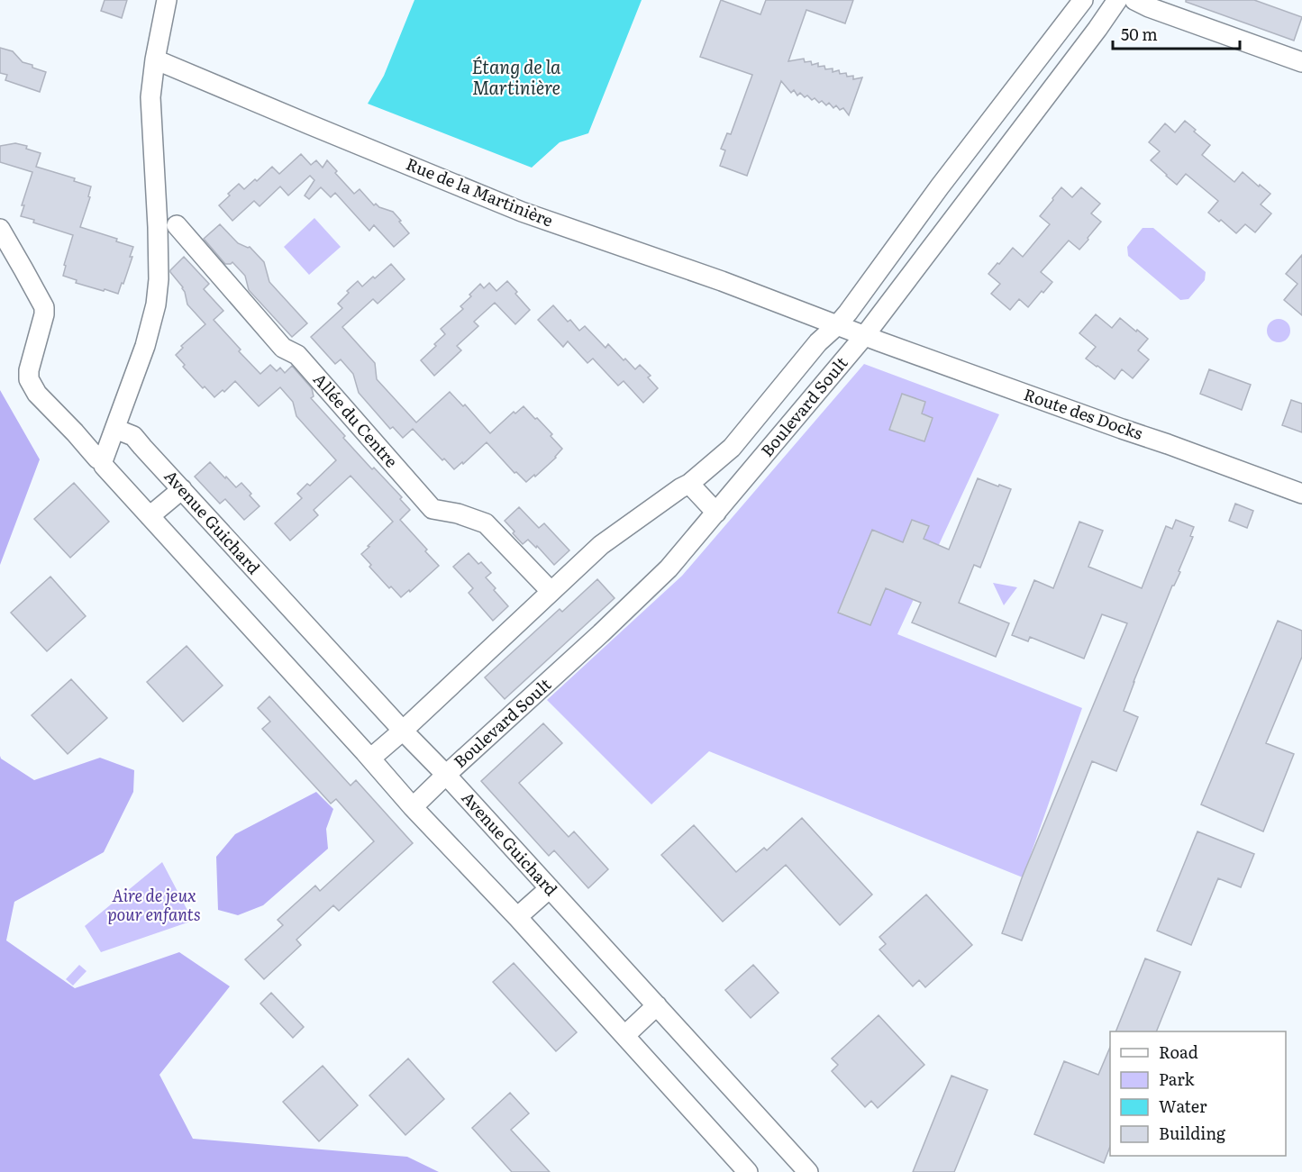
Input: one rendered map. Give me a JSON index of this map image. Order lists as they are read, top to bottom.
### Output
{
  "streets": {
    "street": [
      "Rue de la Martinière",
      "Boulevard Soult",
      "Route des Docks",
      "Allée du Centre",
      "Avenue Guichard"
    ]
  },
  "crossings": [
    ["Rue de la Martinière", "Boulevard Soult"],
    ["Rue de la Martinière", "Route des Docks"],
    ["Boulevard Soult", "Route des Docks"],
    ["Boulevard Soult", "Allée du Centre"],
    ["Boulevard Soult", "Avenue Guichard"]
  ],
  "water": ["Étang de la Martinière"],
  "parks": ["Aire de jeux pour enfants"],
  "legend": [
    "Road",
    "Park",
    "Water",
    "Building"
  ],
  "scale_bar": "50 m"
}
